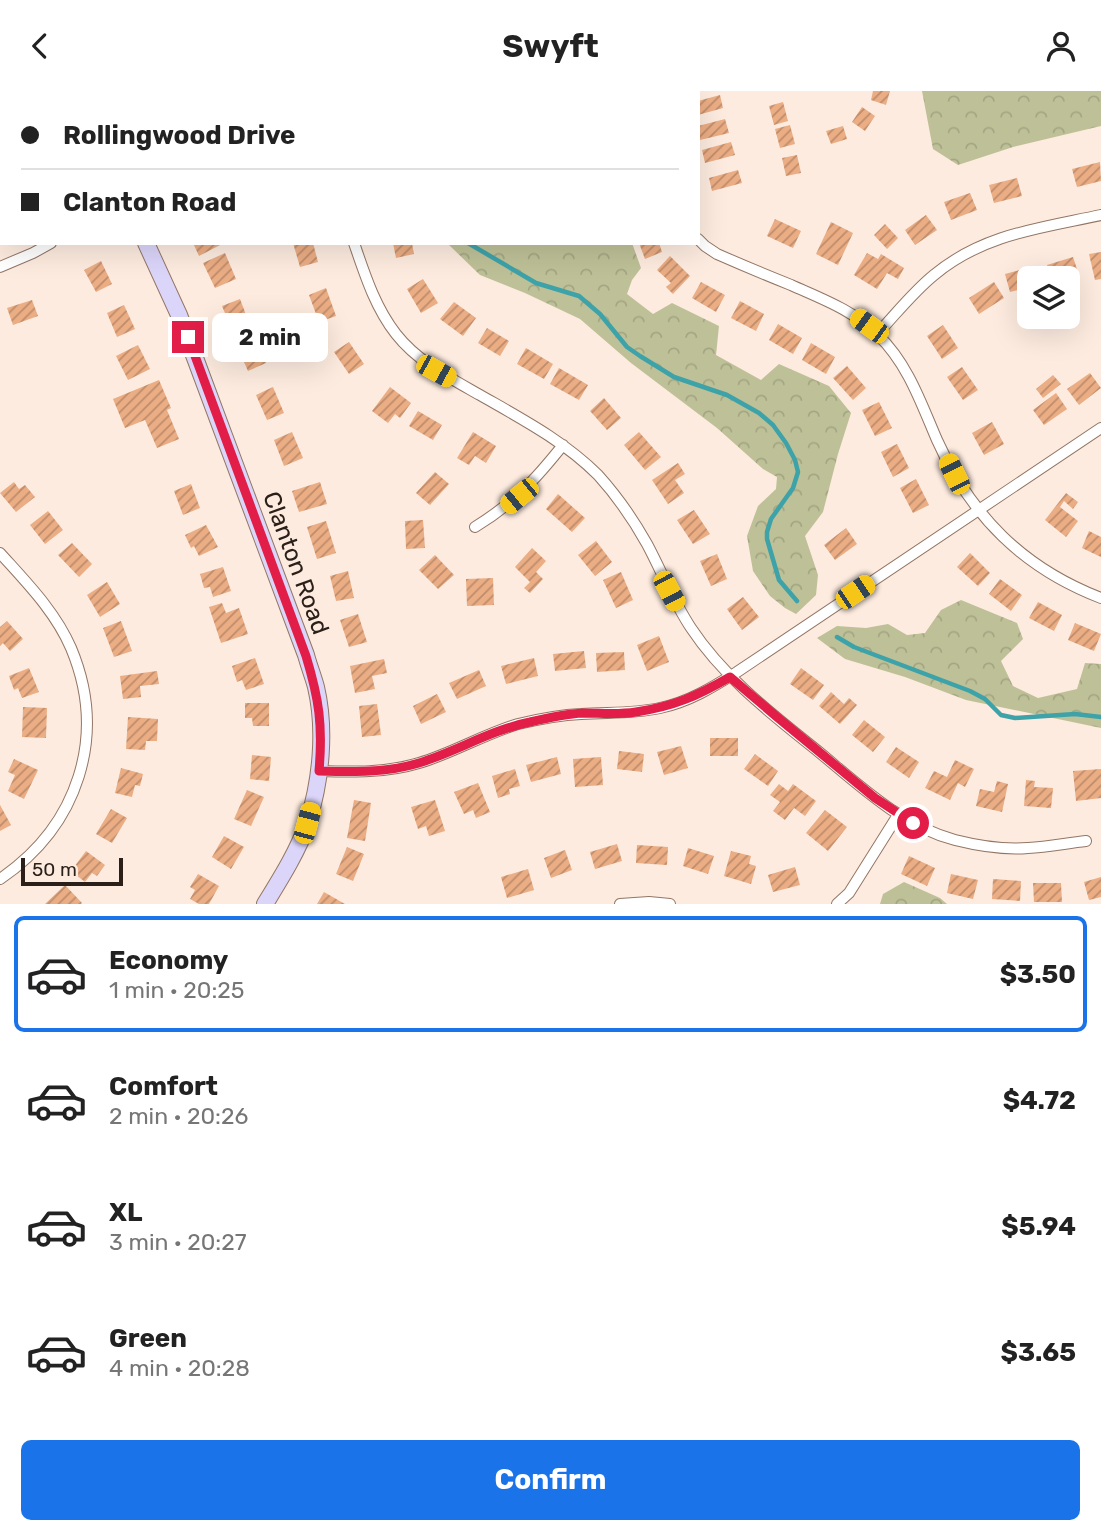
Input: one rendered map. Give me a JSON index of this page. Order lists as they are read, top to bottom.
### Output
{
  "streets": {
    "main road": ["Clanton Road"]
  },
  "scale_bar": "50 m",
  "page": {
    "header": "Swyft",
    "banner": ["Rollingwood Drive", "Clanton Road"],
    "bubble": "2 min",
    "scale": "50 m",
    "list": [
      {
        "name": "Economy",
        "note": "1 min · 20:25",
        "value": "$3.50"
      },
      {
        "name": "Comfort",
        "note": "2 min · 20:26",
        "value": "$4.72"
      },
      {
        "name": "XL",
        "note": "3 min · 20:27",
        "value": "$5.94"
      },
      {
        "name": "Green",
        "note": "4 min · 20:28",
        "value": "$3.65"
      }
    ],
    "buttons": "Confirm"
  }
}
